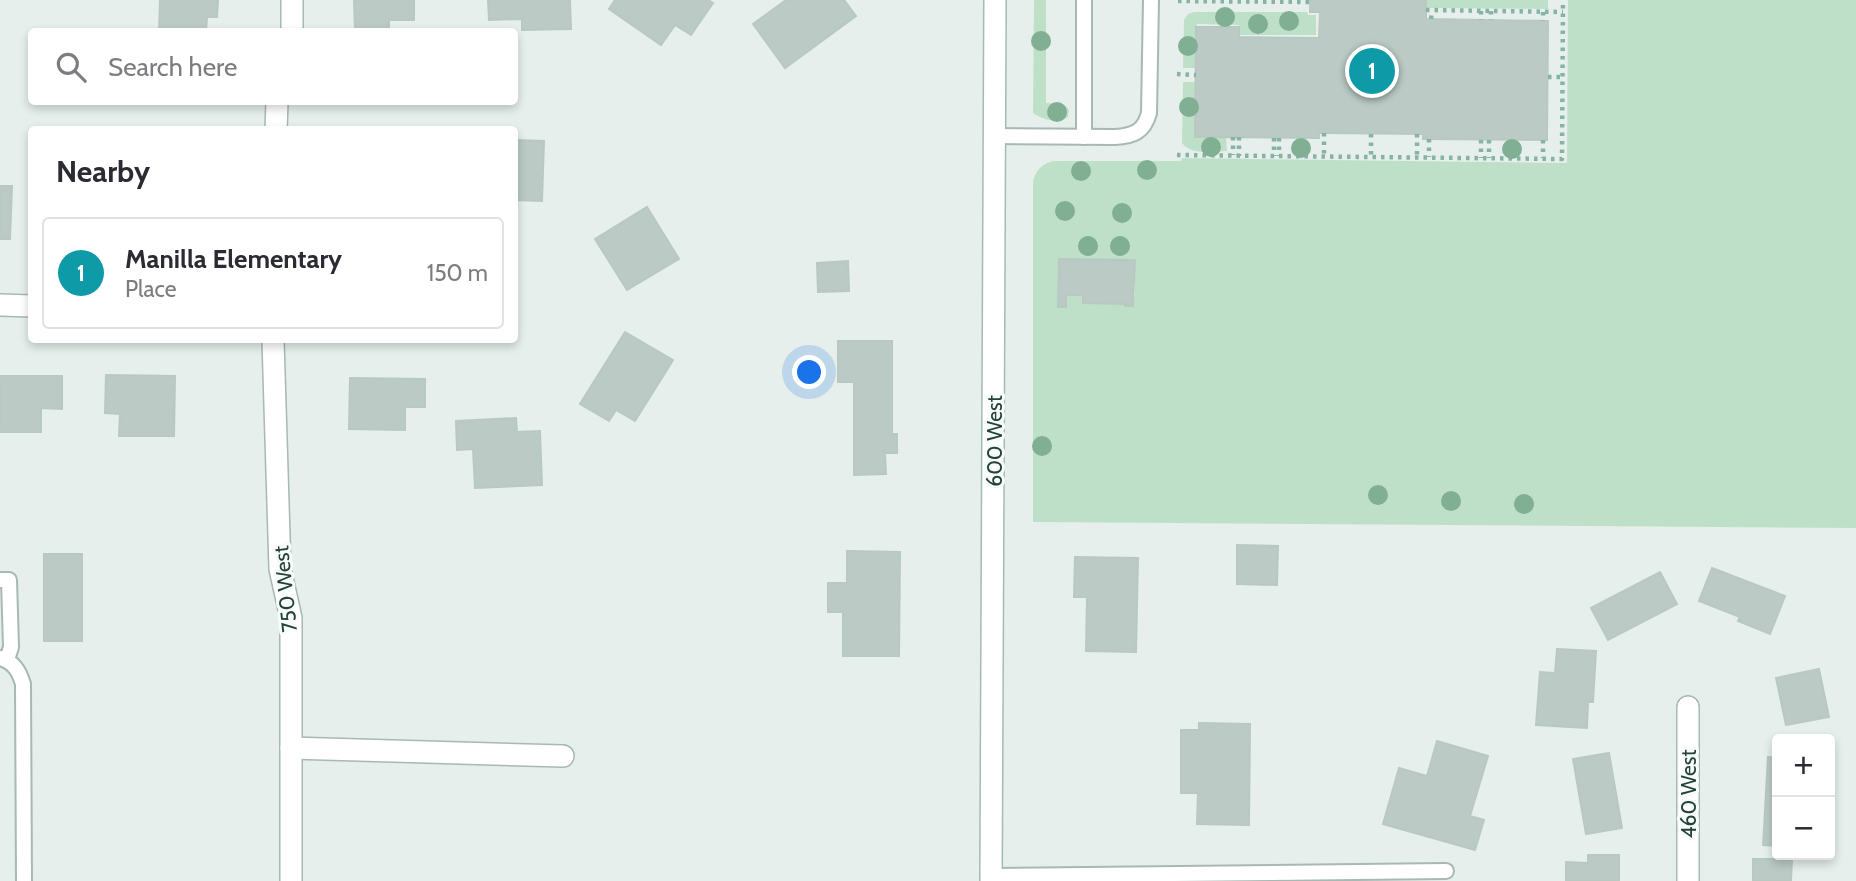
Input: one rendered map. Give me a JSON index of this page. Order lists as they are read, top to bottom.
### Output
{
  "streets": {
    "street": ["600 West", "750 West", "460 West"]
  },
  "page": {
    "search": "Search here",
    "pins": "1",
    "heading": "Nearby",
    "list": [
      {
        "mark": "1",
        "name": "Manilla Elementary",
        "note": "Place",
        "value": "150 m"
      }
    ],
    "map_buttons": ["+", "−"]
  }
}
